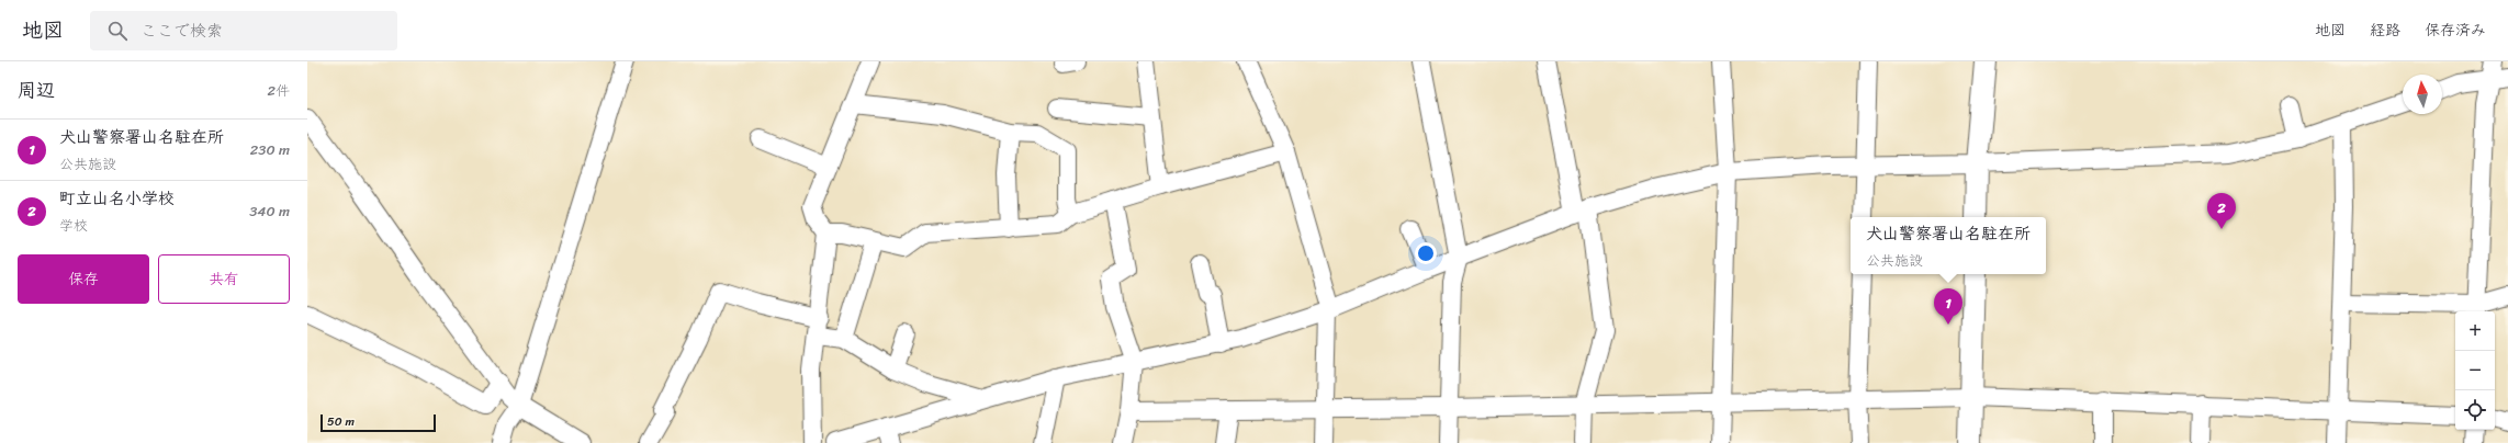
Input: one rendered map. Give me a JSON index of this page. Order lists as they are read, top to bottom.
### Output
{
  "scale_bar": "50 m",
  "north": "top",
  "page": {
    "header": "地図",
    "search": "ここで検索",
    "nav": ["地図", "経路", "保存済み"],
    "heading": ["周辺", "2件"],
    "list": [
      {
        "mark": "1",
        "name": "犬山警察署山名駐在所",
        "note": "公共施設",
        "value": "230 m"
      },
      {
        "mark": "2",
        "name": "町立山名小学校",
        "note": "学校",
        "value": "340 m"
      }
    ],
    "pins": ["2", "1"],
    "popup": ["犬山警察署山名駐在所", "公共施設"],
    "buttons": ["保存", "共有"],
    "map_buttons": ["+", "−"],
    "scale": "50 m"
  }
}
